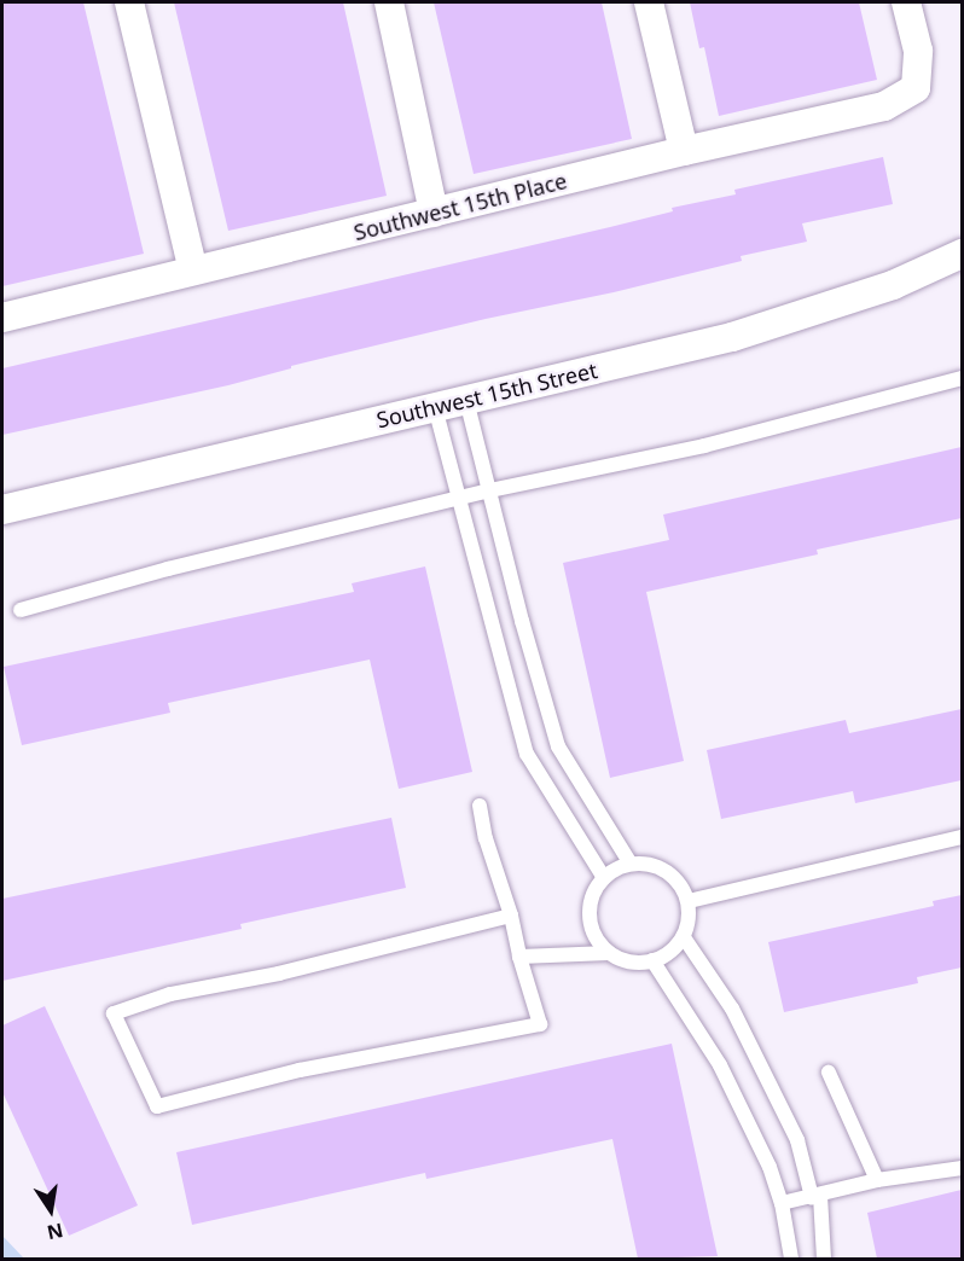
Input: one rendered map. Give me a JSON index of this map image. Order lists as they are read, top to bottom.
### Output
{
  "streets": {
    "street": ["Southwest 15th Place", "Southwest 15th Street"]
  },
  "north": "bottom"
}
